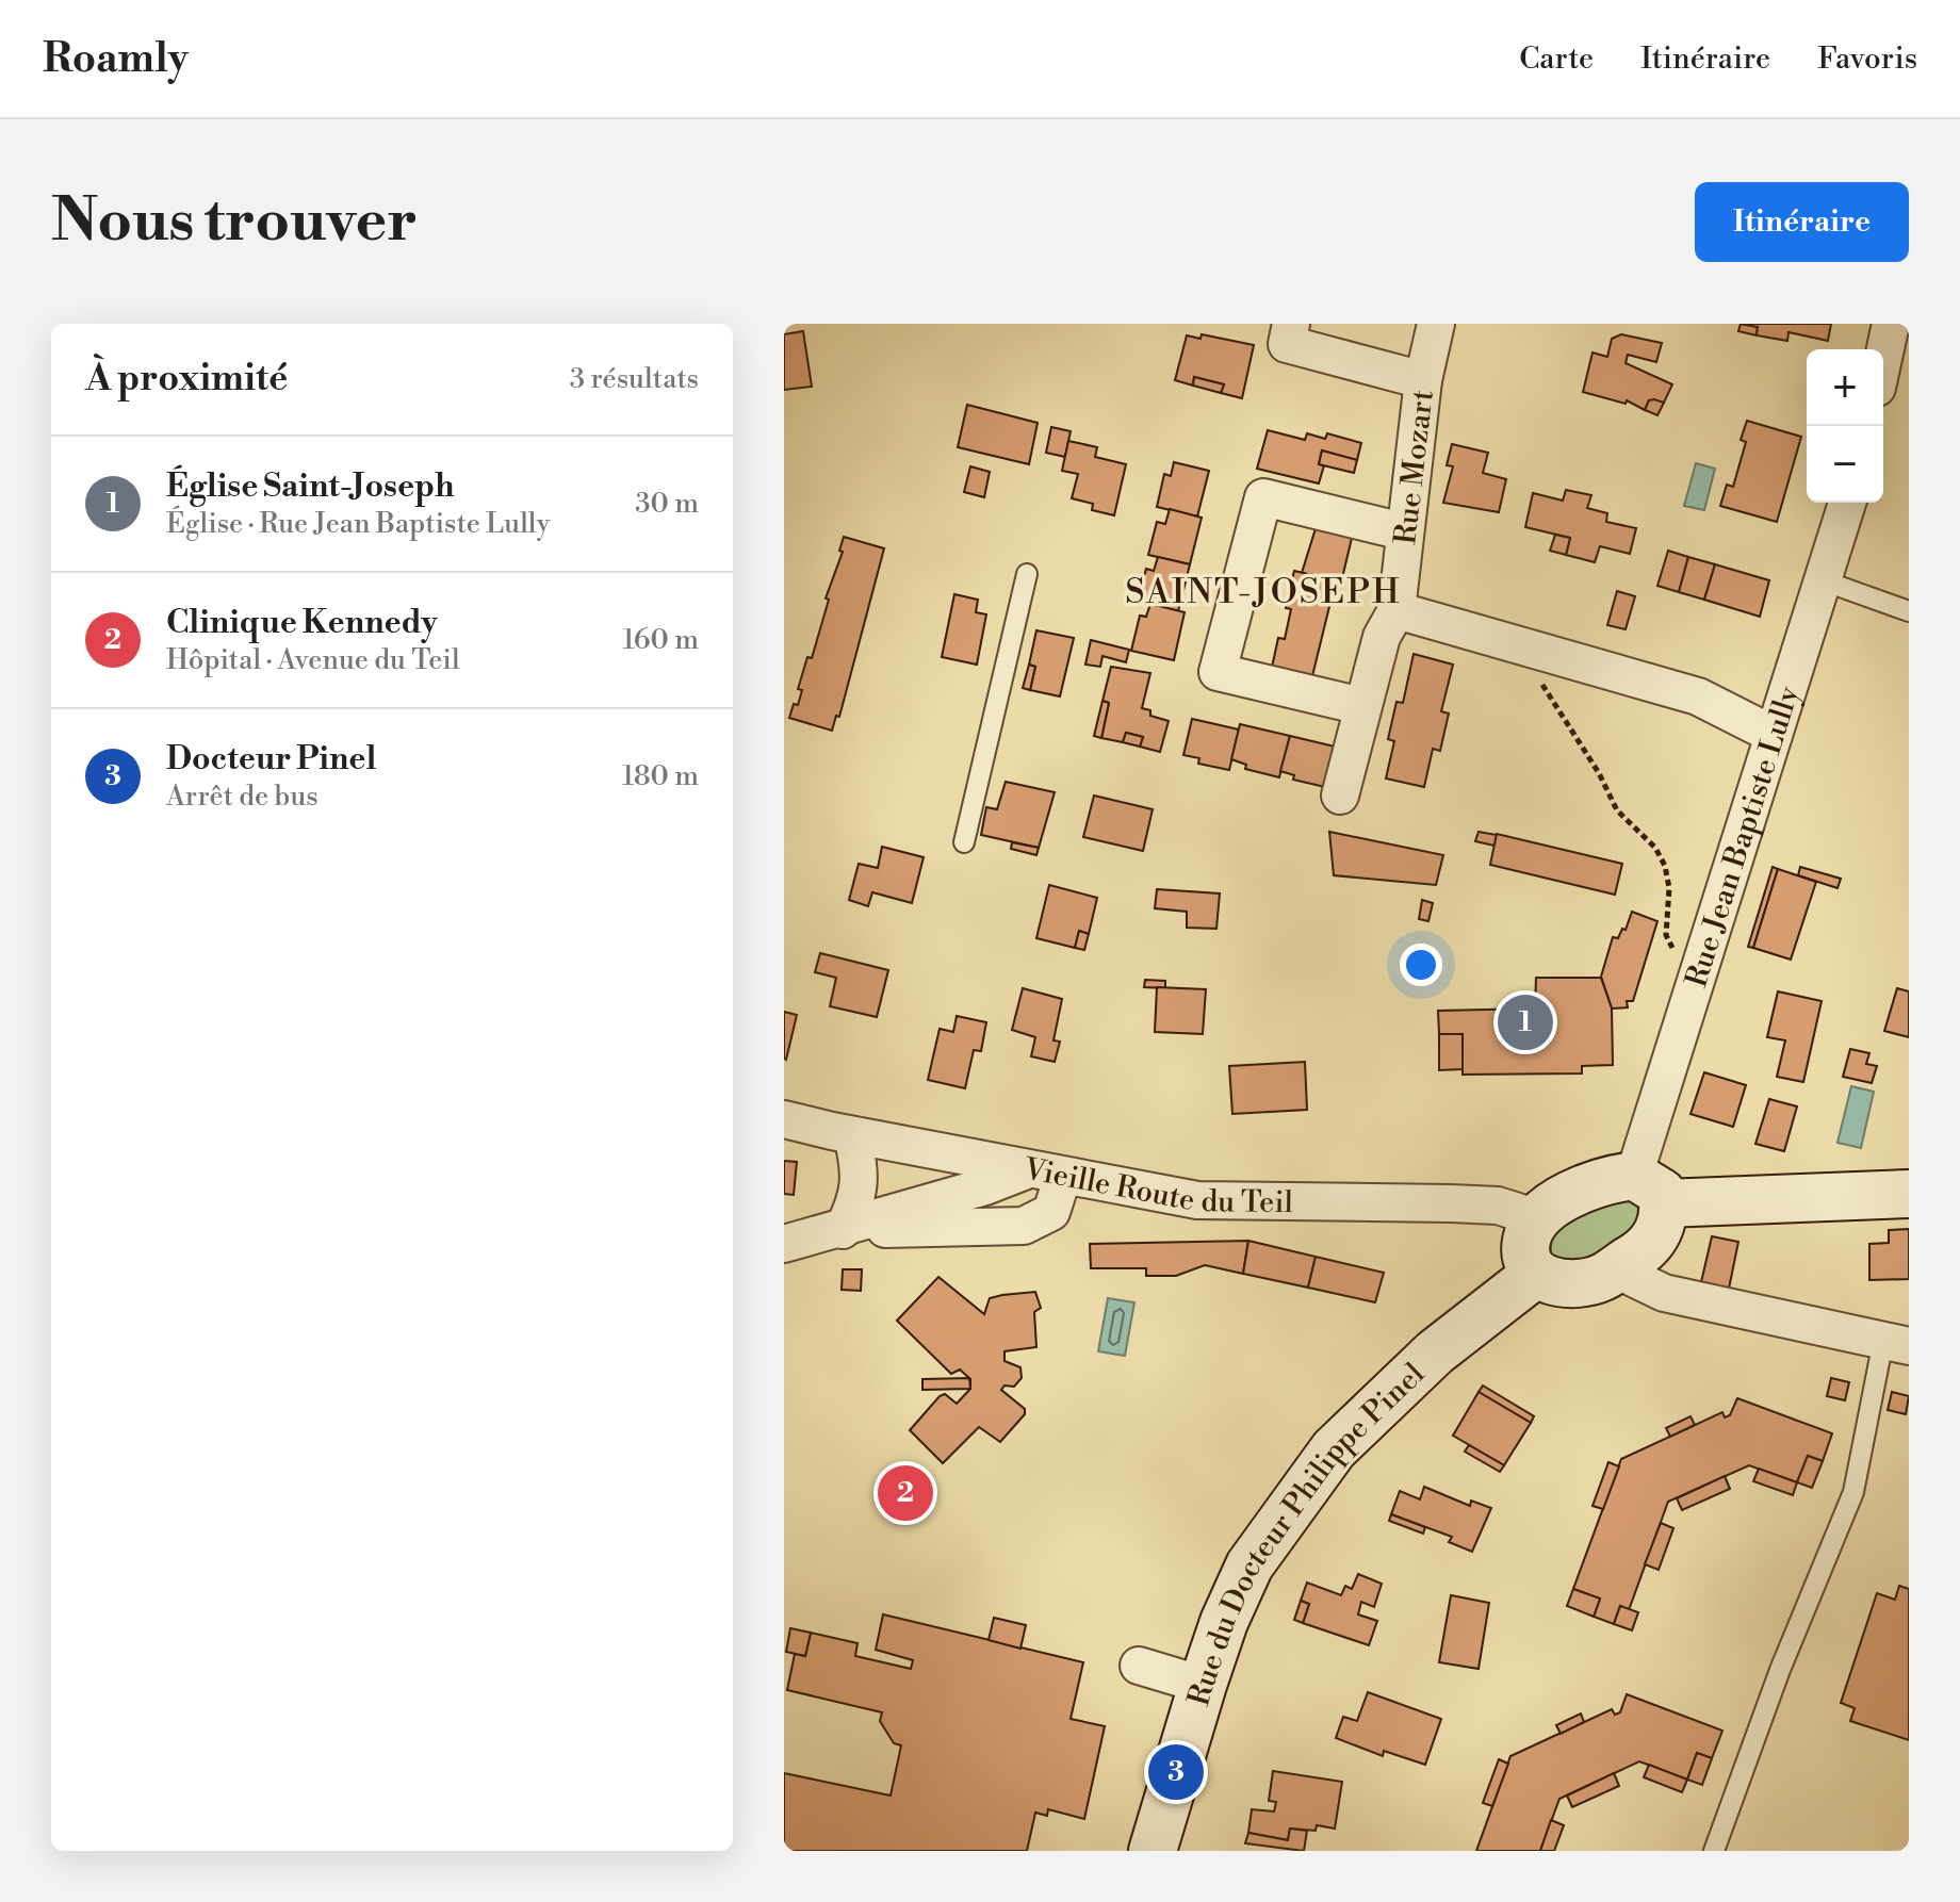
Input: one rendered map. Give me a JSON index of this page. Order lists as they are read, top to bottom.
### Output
{
  "streets": {
    "main road": ["Rue du Docteur Philippe Pinel"],
    "street": ["Rue Mozart", "Rue Jean Baptiste Lully", "Vieille Route du Teil"]
  },
  "crossings": [
    ["Rue Jean Baptiste Lully", "Vieille Route du Teil"],
    ["Rue Jean Baptiste Lully", "Rue du Docteur Philippe Pinel"],
    ["Vieille Route du Teil", "Rue du Docteur Philippe Pinel"]
  ],
  "districts": ["SAINT-JOSEPH"],
  "page": {
    "header": "Roamly",
    "nav": ["Carte", "Itinéraire", "Favoris"],
    "buttons": "Itinéraire",
    "title": "Nous trouver",
    "heading": ["À proximité", "3 résultats"],
    "map_buttons": ["+", "−"],
    "list": [
      {
        "mark": "1",
        "name": "Église Saint-Joseph",
        "note": "Église · Rue Jean Baptiste Lully",
        "value": "30 m"
      },
      {
        "mark": "2",
        "name": "Clinique Kennedy",
        "note": "Hôpital · Avenue du Teil",
        "value": "160 m"
      },
      {
        "mark": "3",
        "name": "Docteur Pinel",
        "note": "Arrêt de bus",
        "value": "180 m"
      }
    ],
    "pins": ["1", "2", "3"]
  }
}
